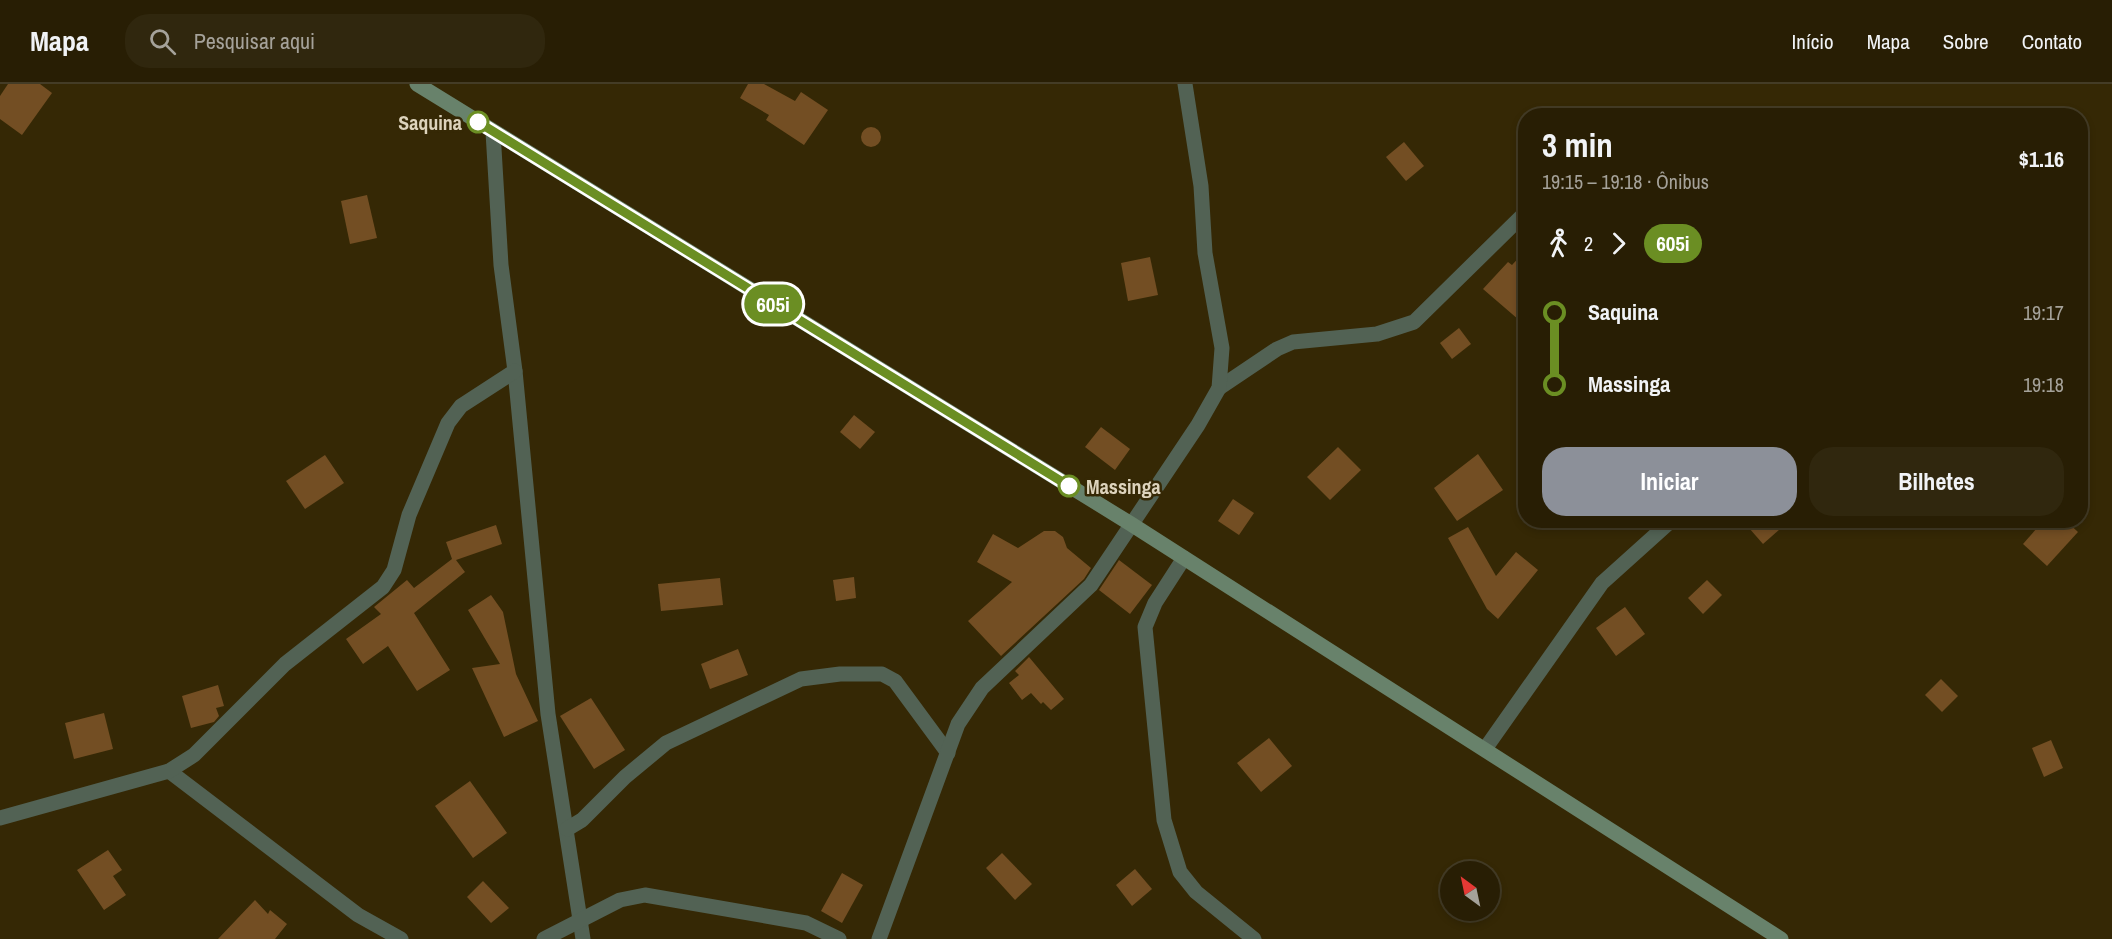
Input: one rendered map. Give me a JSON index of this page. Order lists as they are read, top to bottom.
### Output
{
  "places": ["Saquina", "Massinga"],
  "lines": ["bus line 605i"],
  "north": "top left",
  "page": {
    "header": "Mapa",
    "search": "Pesquisar aqui",
    "nav": [
      "Início",
      "Mapa",
      "Sobre",
      "Contato"
    ],
    "on_map": "605i",
    "heading": ["3 min", "19:15 – 19:18 · Ônibus", "$1.16"],
    "legs": ["2", "605i"],
    "list": [
      {
        "name": "Saquina",
        "value": "19:17"
      },
      {
        "name": "Massinga",
        "value": "19:18"
      }
    ],
    "buttons": ["Iniciar", "Bilhetes"]
  }
}
